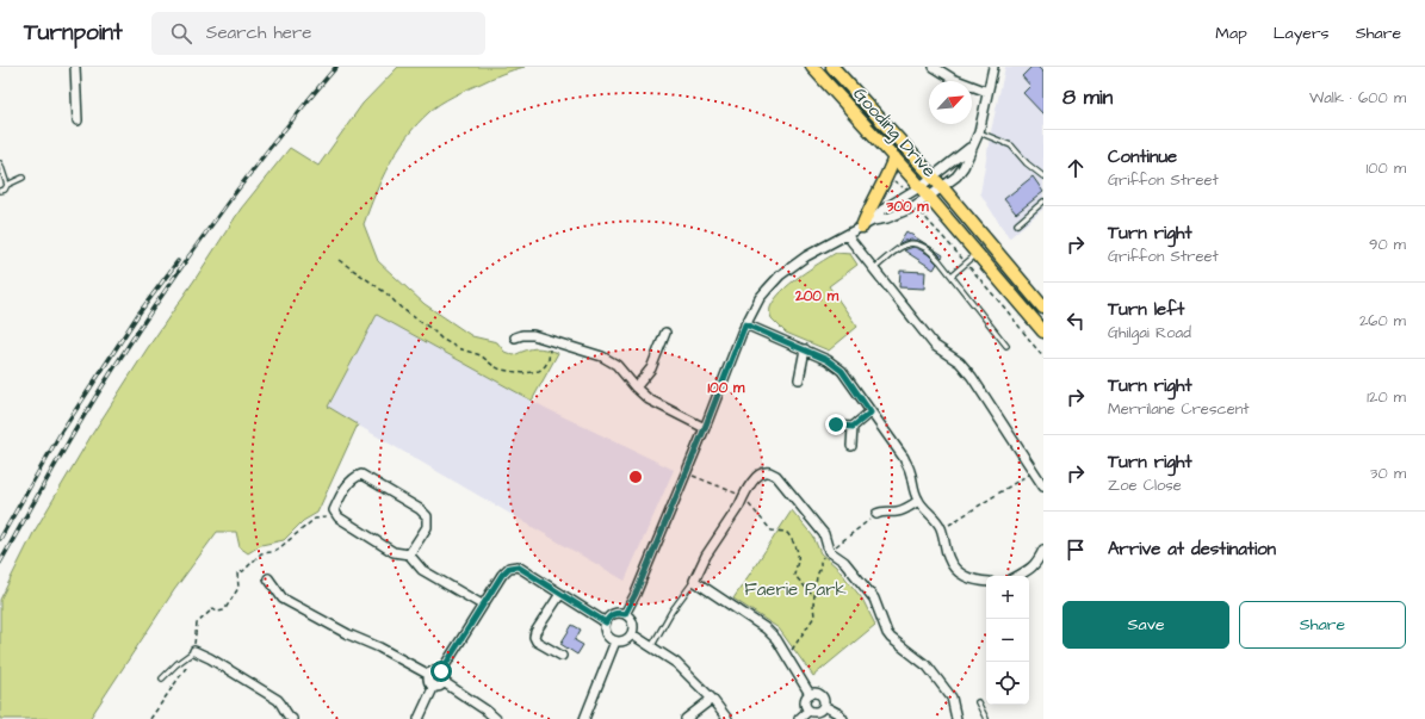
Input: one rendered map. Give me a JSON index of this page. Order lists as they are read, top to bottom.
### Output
{
  "streets": {
    "main road": ["Gooding Drive"]
  },
  "parks": ["Faerie Park"],
  "north": "top right",
  "page": {
    "header": "Turnpoint",
    "search": "Search here",
    "nav": ["Map", "Layers", "Share"],
    "heading": ["8 min", "Walk · 600 m"],
    "list": [
      ["Continue", "Griffon Street", "100 m"],
      ["Turn right", "Griffon Street", "90 m"],
      ["Turn left", "Ghilgai Road", "260 m"],
      ["Turn right", "Merrilane Crescent", "120 m"],
      ["Turn right", "Zoe Close", "30 m"],
      "Arrive at destination"
    ],
    "map_buttons": ["+", "−"],
    "buttons": ["Save", "Share"]
  },
  "rings": ["300 m", "200 m", "100 m"]
}
